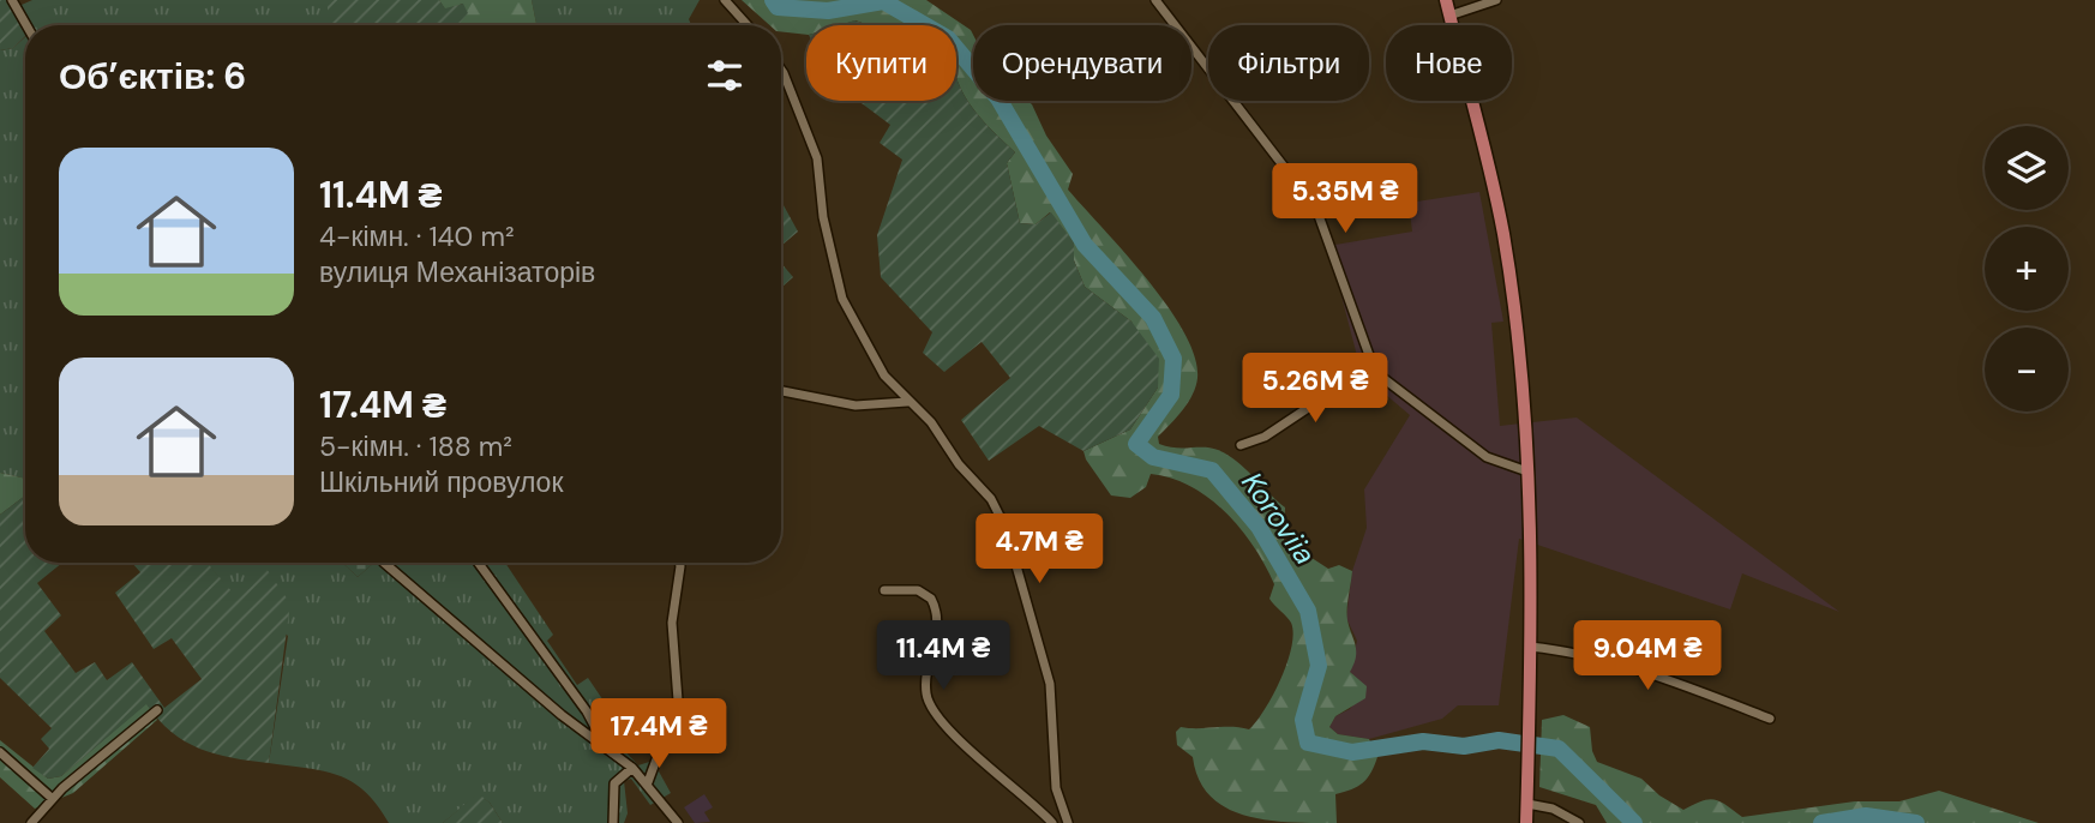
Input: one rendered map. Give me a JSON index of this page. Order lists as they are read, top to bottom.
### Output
{
  "water": ["Koroviia"],
  "page": {
    "chip": [
      "Купити",
      "Орендувати",
      "Фільтри",
      "Нове"
    ],
    "heading": "Об’єктів: 6",
    "map_buttons": ["+", "−"],
    "list": [
      {
        "name": "11.4M ₴",
        "note": "4-кімн. · 140 m² · вулиця Механізаторів"
      },
      {
        "name": "17.4M ₴",
        "note": "5-кімн. · 188 m² · Шкільний провулок"
      }
    ],
    "price": [
      "5.35M ₴",
      "5.26M ₴",
      "4.7M ₴",
      "11.4M ₴",
      "9.04M ₴",
      "17.4M ₴"
    ]
  }
}
